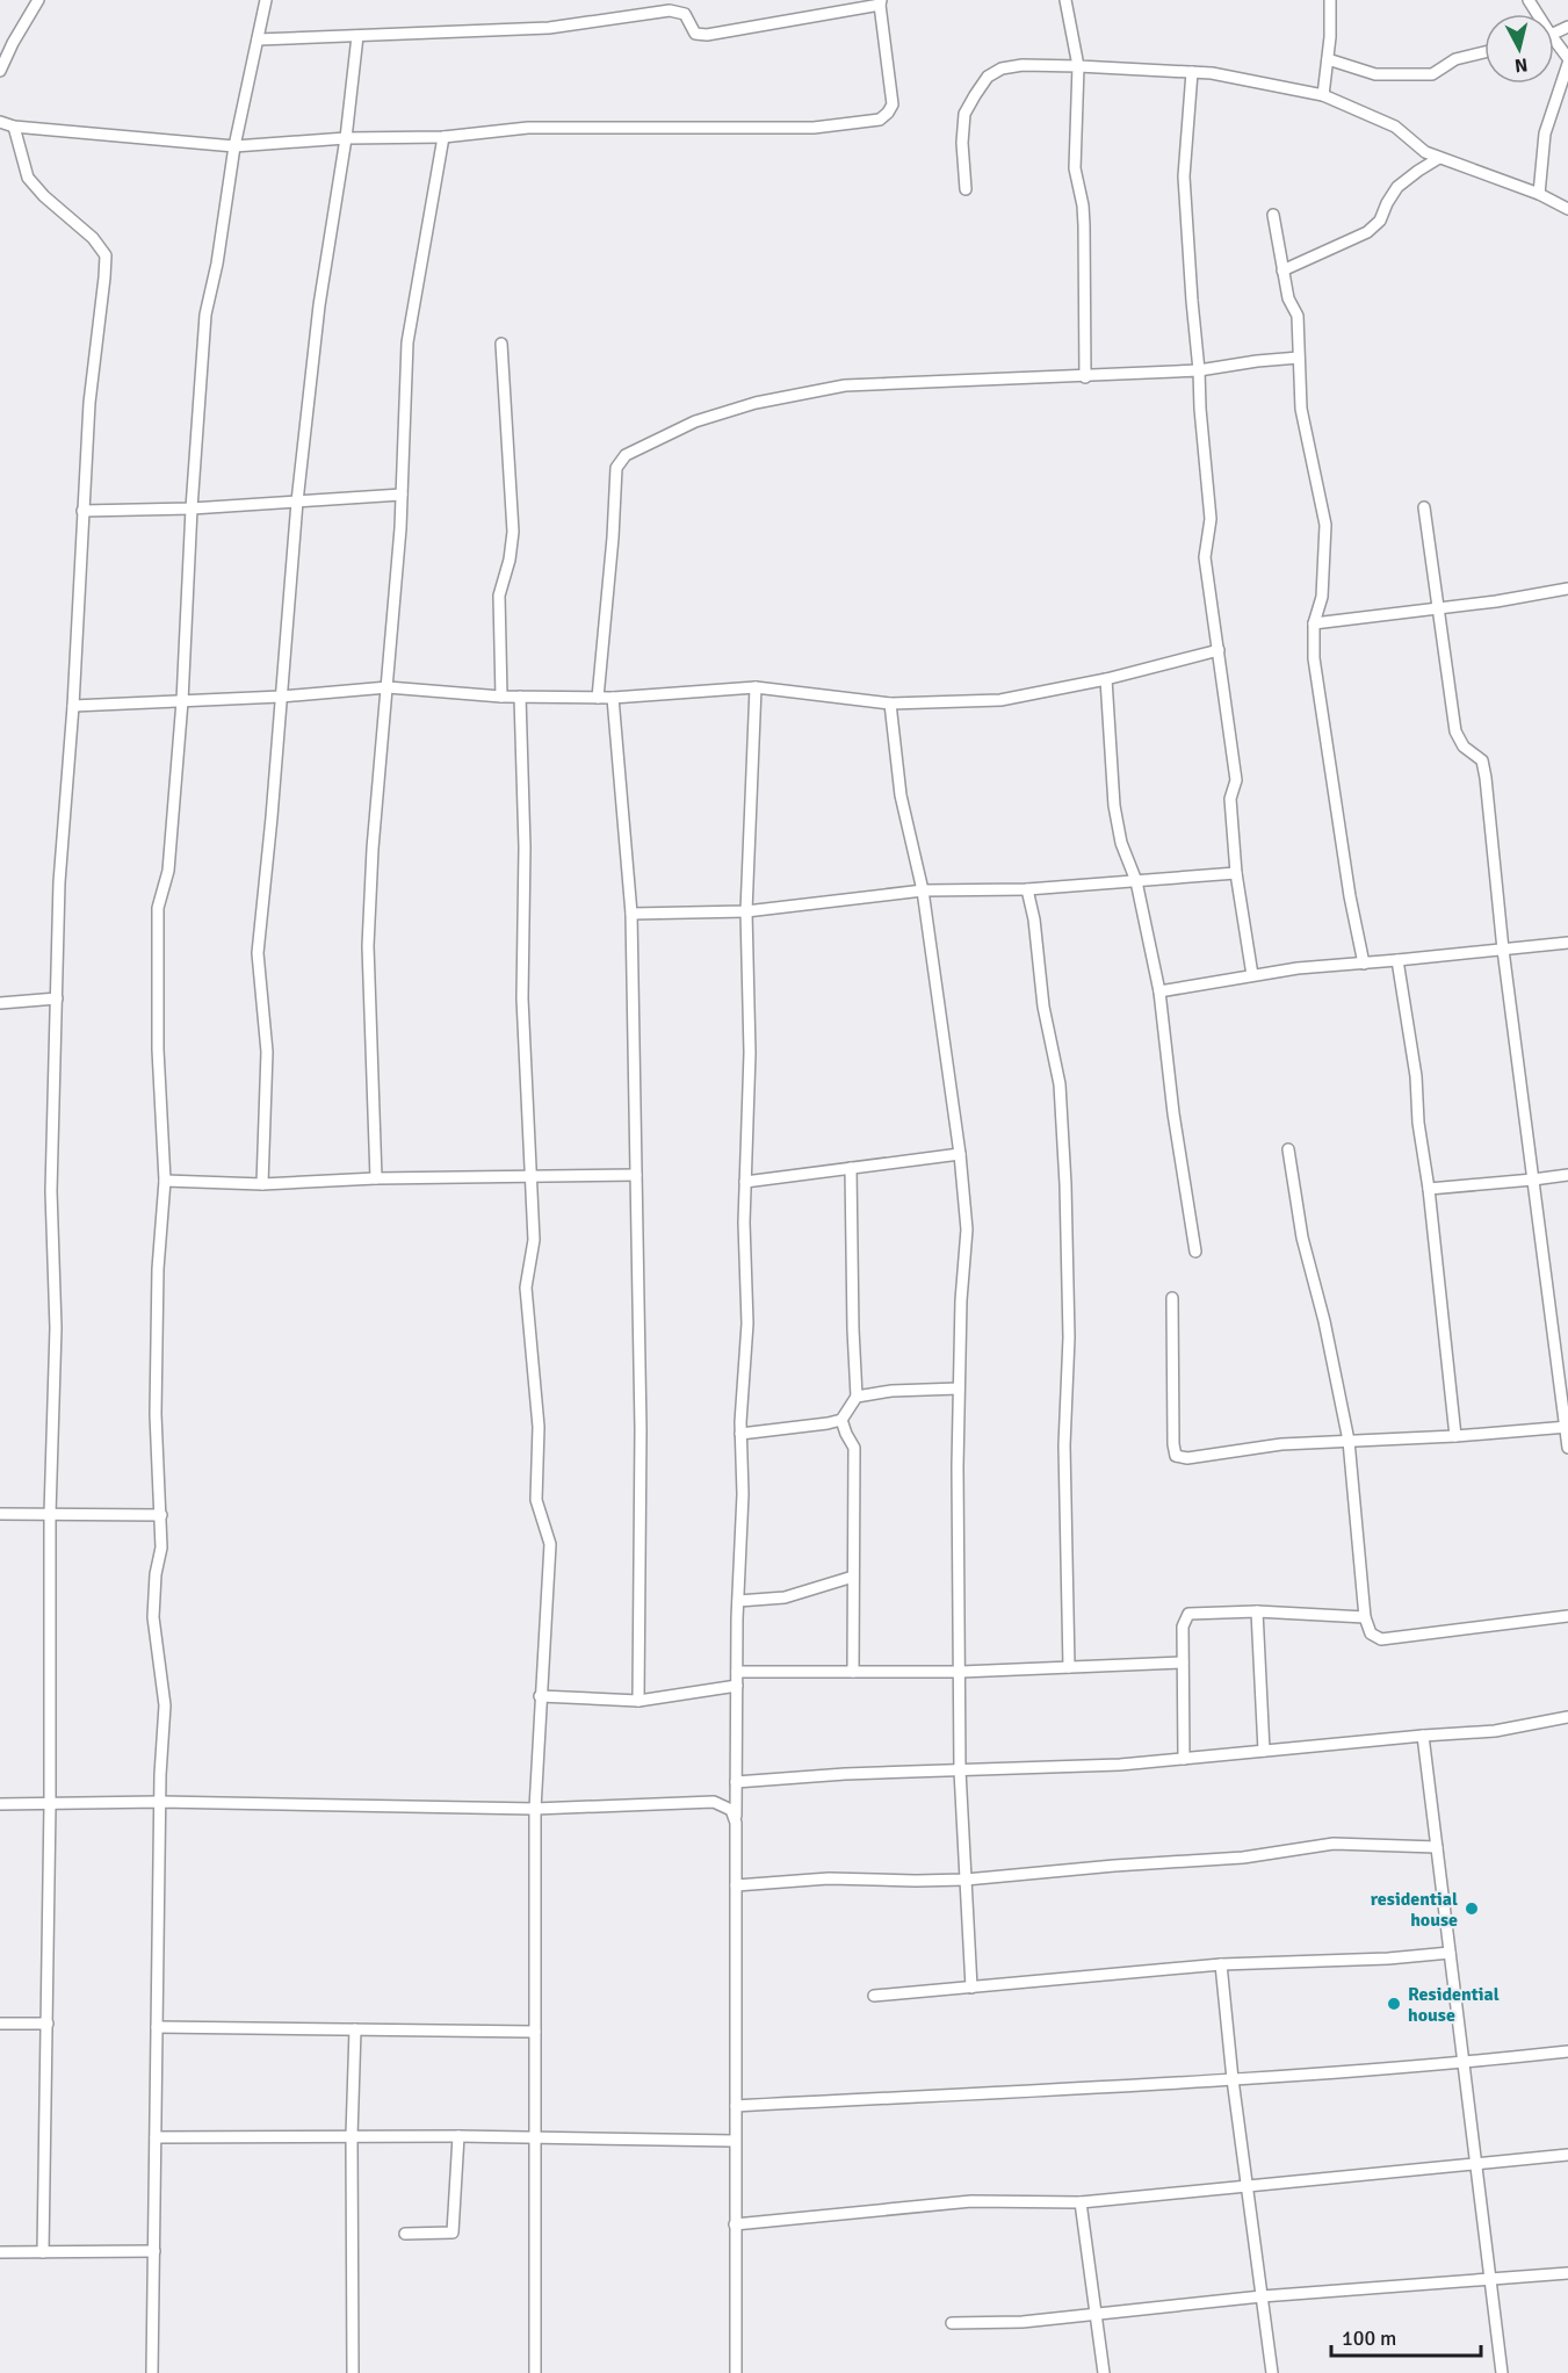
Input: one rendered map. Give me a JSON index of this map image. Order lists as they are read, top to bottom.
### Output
{
  "places": ["residential house", "Residential house"],
  "scale_bar": "100 m",
  "north": "bottom"
}
